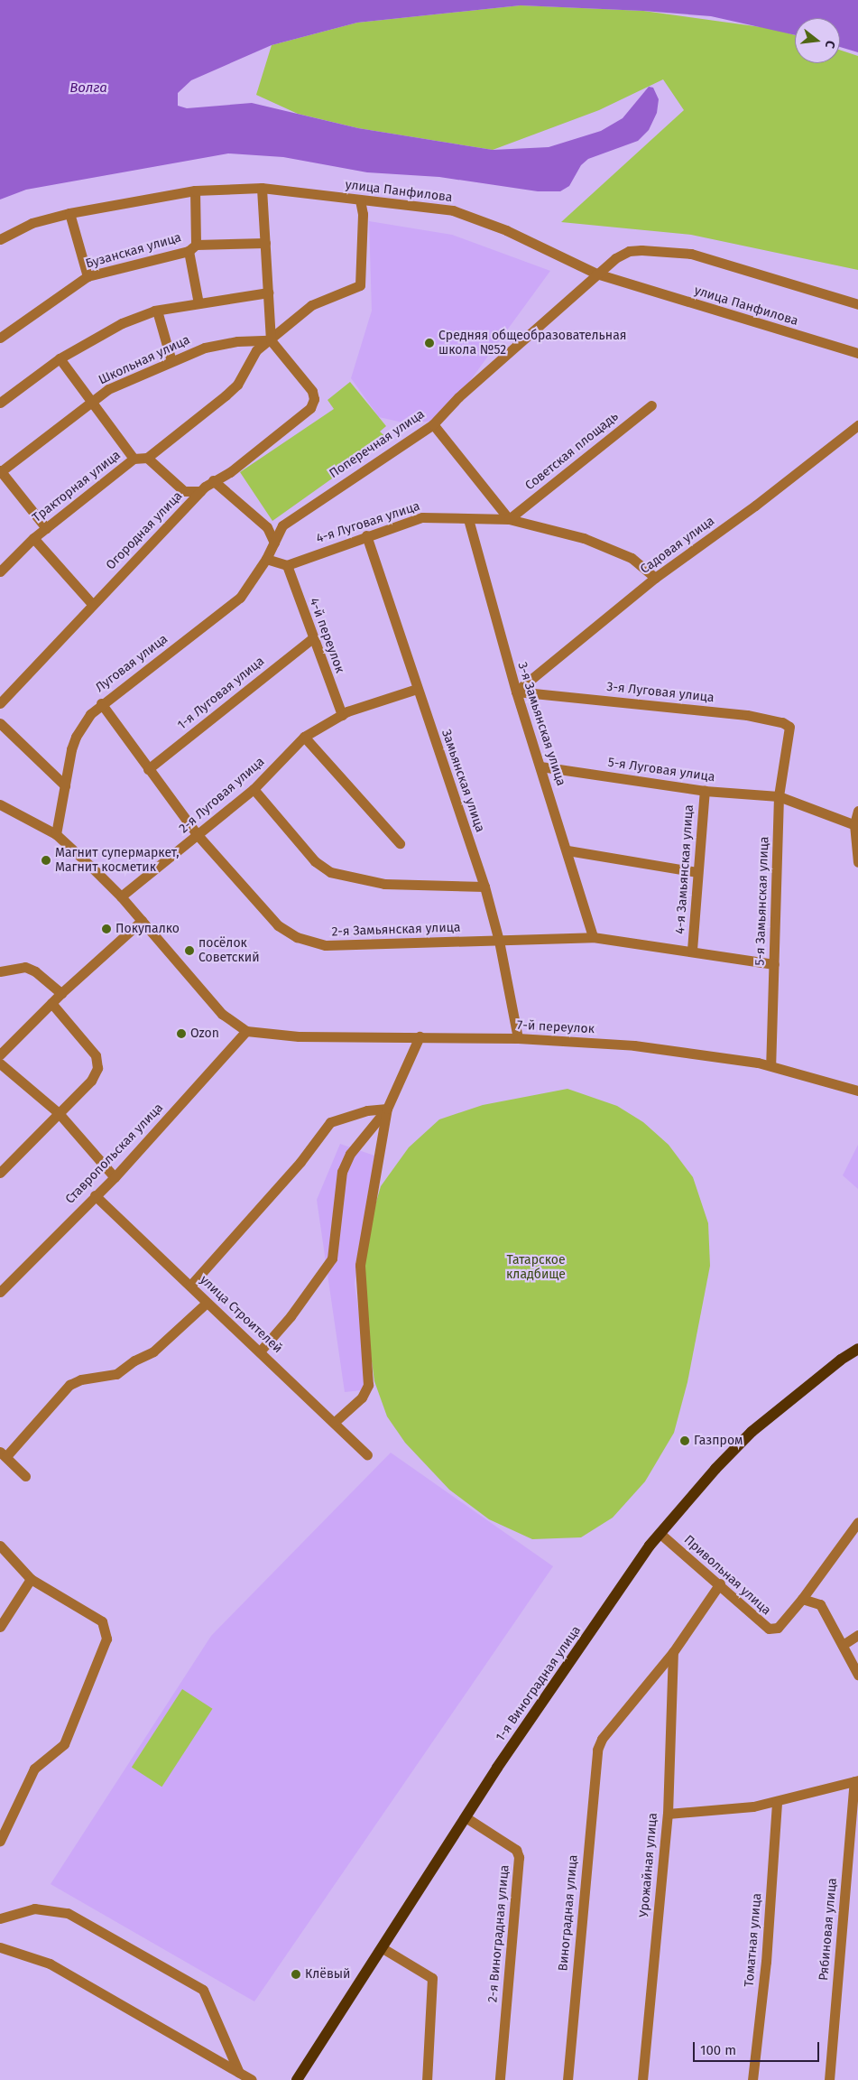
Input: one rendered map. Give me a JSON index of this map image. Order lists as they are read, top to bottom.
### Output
{
  "streets": {
    "main road": ["1-я Виноградная улица"],
    "street": [
      "улица Панфилова",
      "Бузанская улица",
      "Школьная улица",
      "Поперечная улица",
      "Советская площадь",
      "Тракторная улица",
      "4-я Луговая улица",
      "Огородная улица",
      "Садовая улица",
      "4-й переулок",
      "Луговая улица",
      "3-я Луговая улица",
      "1-я Луговая улица",
      "3-я Замьянская улица",
      "5-я Луговая улица",
      "Замьянская улица",
      "2-я Луговая улица",
      "4-я Замьянская улица",
      "5-я Замьянская улица",
      "2-я Замьянская улица",
      "7-й переулок",
      "Ставропольская улица",
      "улица Строителей",
      "Привольная улица",
      "Урожайная улица",
      "Виноградная улица",
      "Рябиновая улица",
      "2-я Виноградная улица",
      "Томатная улица"
    ]
  },
  "crossings": [
    ["улица Панфилова", "Поперечная улица"],
    ["Школьная улица", "Огородная улица"],
    ["Поперечная улица", "Луговая улица"],
    ["Советская площадь", "4-я Луговая улица"],
    ["4-я Луговая улица", "Садовая улица"],
    ["4-я Луговая улица", "4-й переулок"],
    ["4-я Луговая улица", "3-я Замьянская улица"],
    ["4-я Луговая улица", "Замьянская улица"],
    ["Садовая улица", "3-я Луговая улица"],
    ["Садовая улица", "3-я Замьянская улица"],
    ["4-й переулок", "1-я Луговая улица"],
    ["4-й переулок", "2-я Луговая улица"],
    ["Луговая улица", "2-я Замьянская улица"],
    ["3-я Луговая улица", "3-я Замьянская улица"],
    ["3-я Луговая улица", "5-я Замьянская улица"],
    ["1-я Луговая улица", "2-я Замьянская улица"],
    ["3-я Замьянская улица", "5-я Луговая улица"],
    ["3-я Замьянская улица", "2-я Замьянская улица"],
    ["5-я Луговая улица", "4-я Замьянская улица"],
    ["5-я Луговая улица", "5-я Замьянская улица"],
    ["Замьянская улица", "2-я Луговая улица"],
    ["Замьянская улица", "2-я Замьянская улица"],
    ["Замьянская улица", "7-й переулок"],
    ["2-я Луговая улица", "2-я Замьянская улица"],
    ["4-я Замьянская улица", "2-я Замьянская улица"],
    ["5-я Замьянская улица", "2-я Замьянская улица"],
    ["5-я Замьянская улица", "7-й переулок"],
    ["7-й переулок", "Ставропольская улица"],
    ["Ставропольская улица", "улица Строителей"],
    ["Привольная улица", "1-я Виноградная улица"],
    ["1-я Виноградная улица", "2-я Виноградная улица"],
    ["Урожайная улица", "Виноградная улица"]
  ],
  "water": ["Волга"],
  "parks": ["Татарское кладбище"],
  "places": [
    "Средняя общеобразовательная школа №52",
    "Магнит супермаркет, Магнит косметик",
    "Покупалко",
    "посёлок Советский",
    "Ozon",
    "Газпром",
    "Клёвый"
  ],
  "scale_bar": "100 m",
  "north": "right"
}
